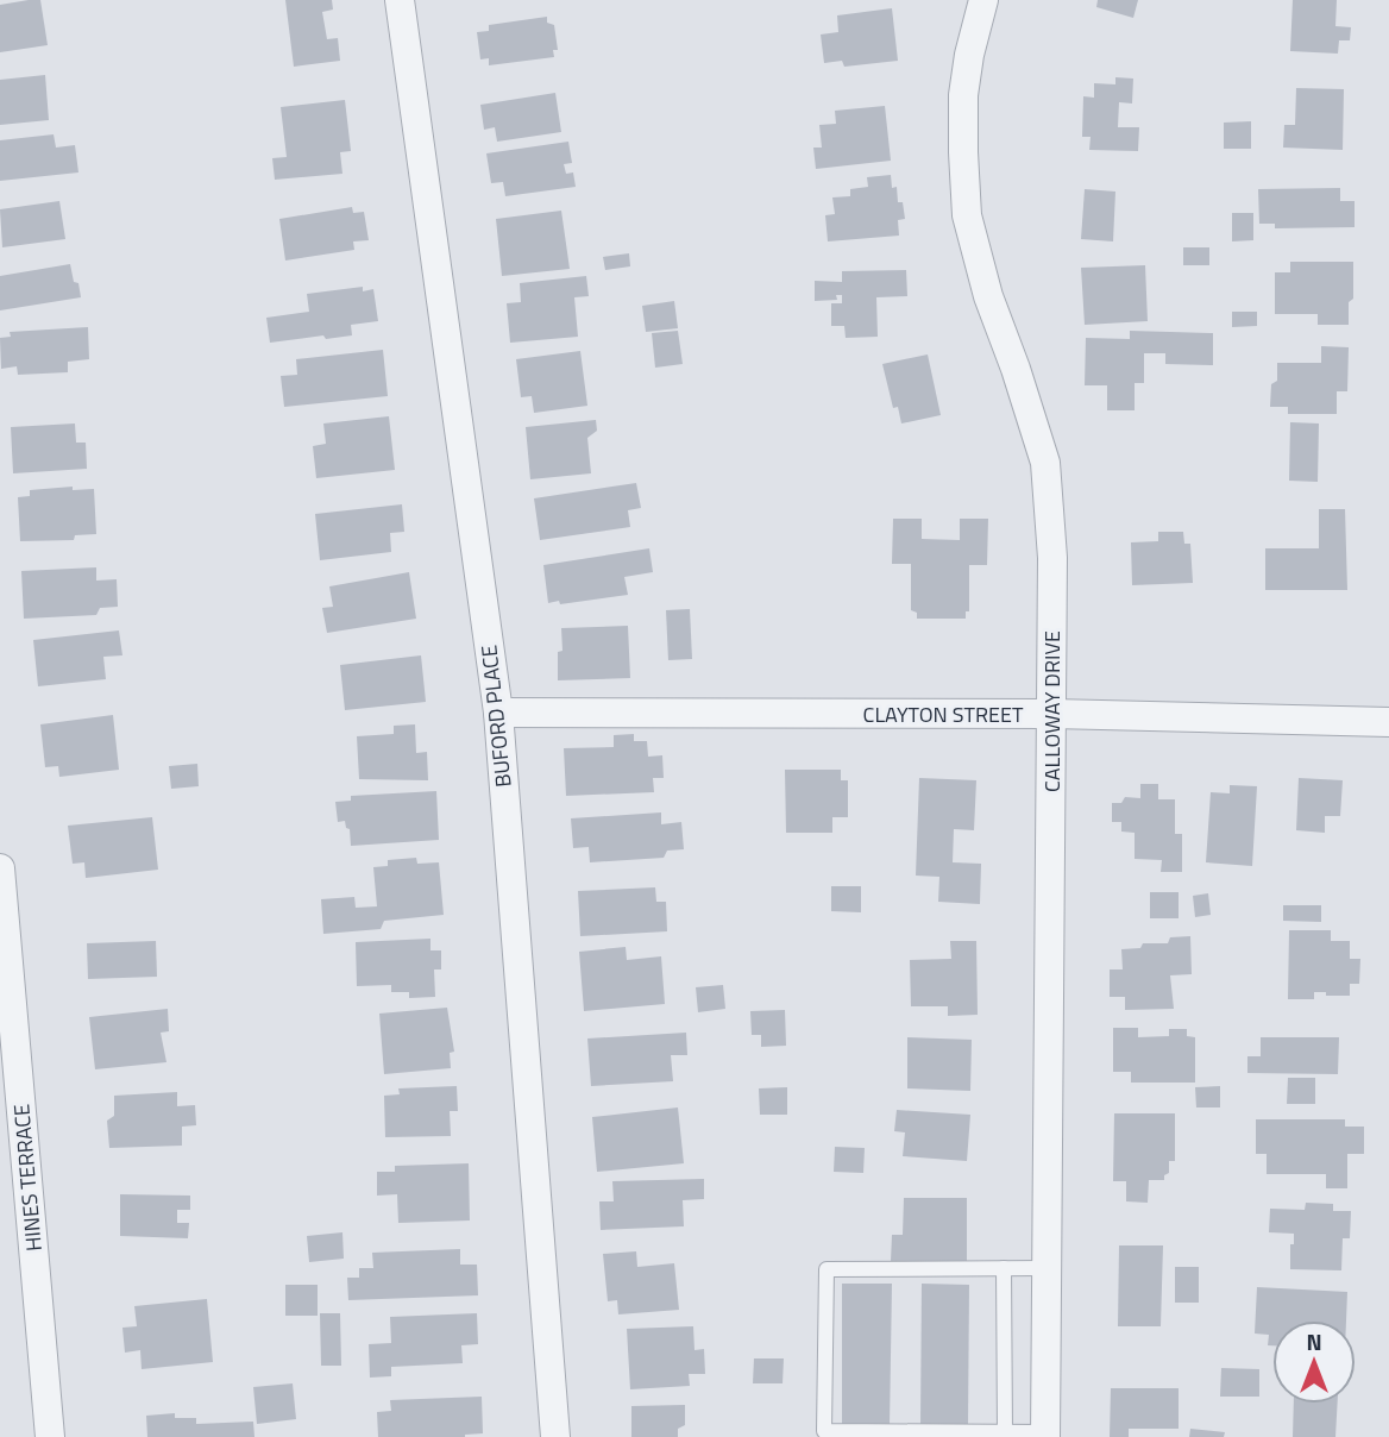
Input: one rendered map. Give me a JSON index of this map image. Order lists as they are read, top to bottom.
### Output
{
  "streets": {
    "street": [
      "CALLOWAY DRIVE",
      "CLAYTON STREET",
      "BUFORD PLACE",
      "HINES TERRACE"
    ]
  },
  "crossings": [
    ["CALLOWAY DRIVE", "CLAYTON STREET"],
    ["CLAYTON STREET", "BUFORD PLACE"]
  ],
  "north": "top"
}
